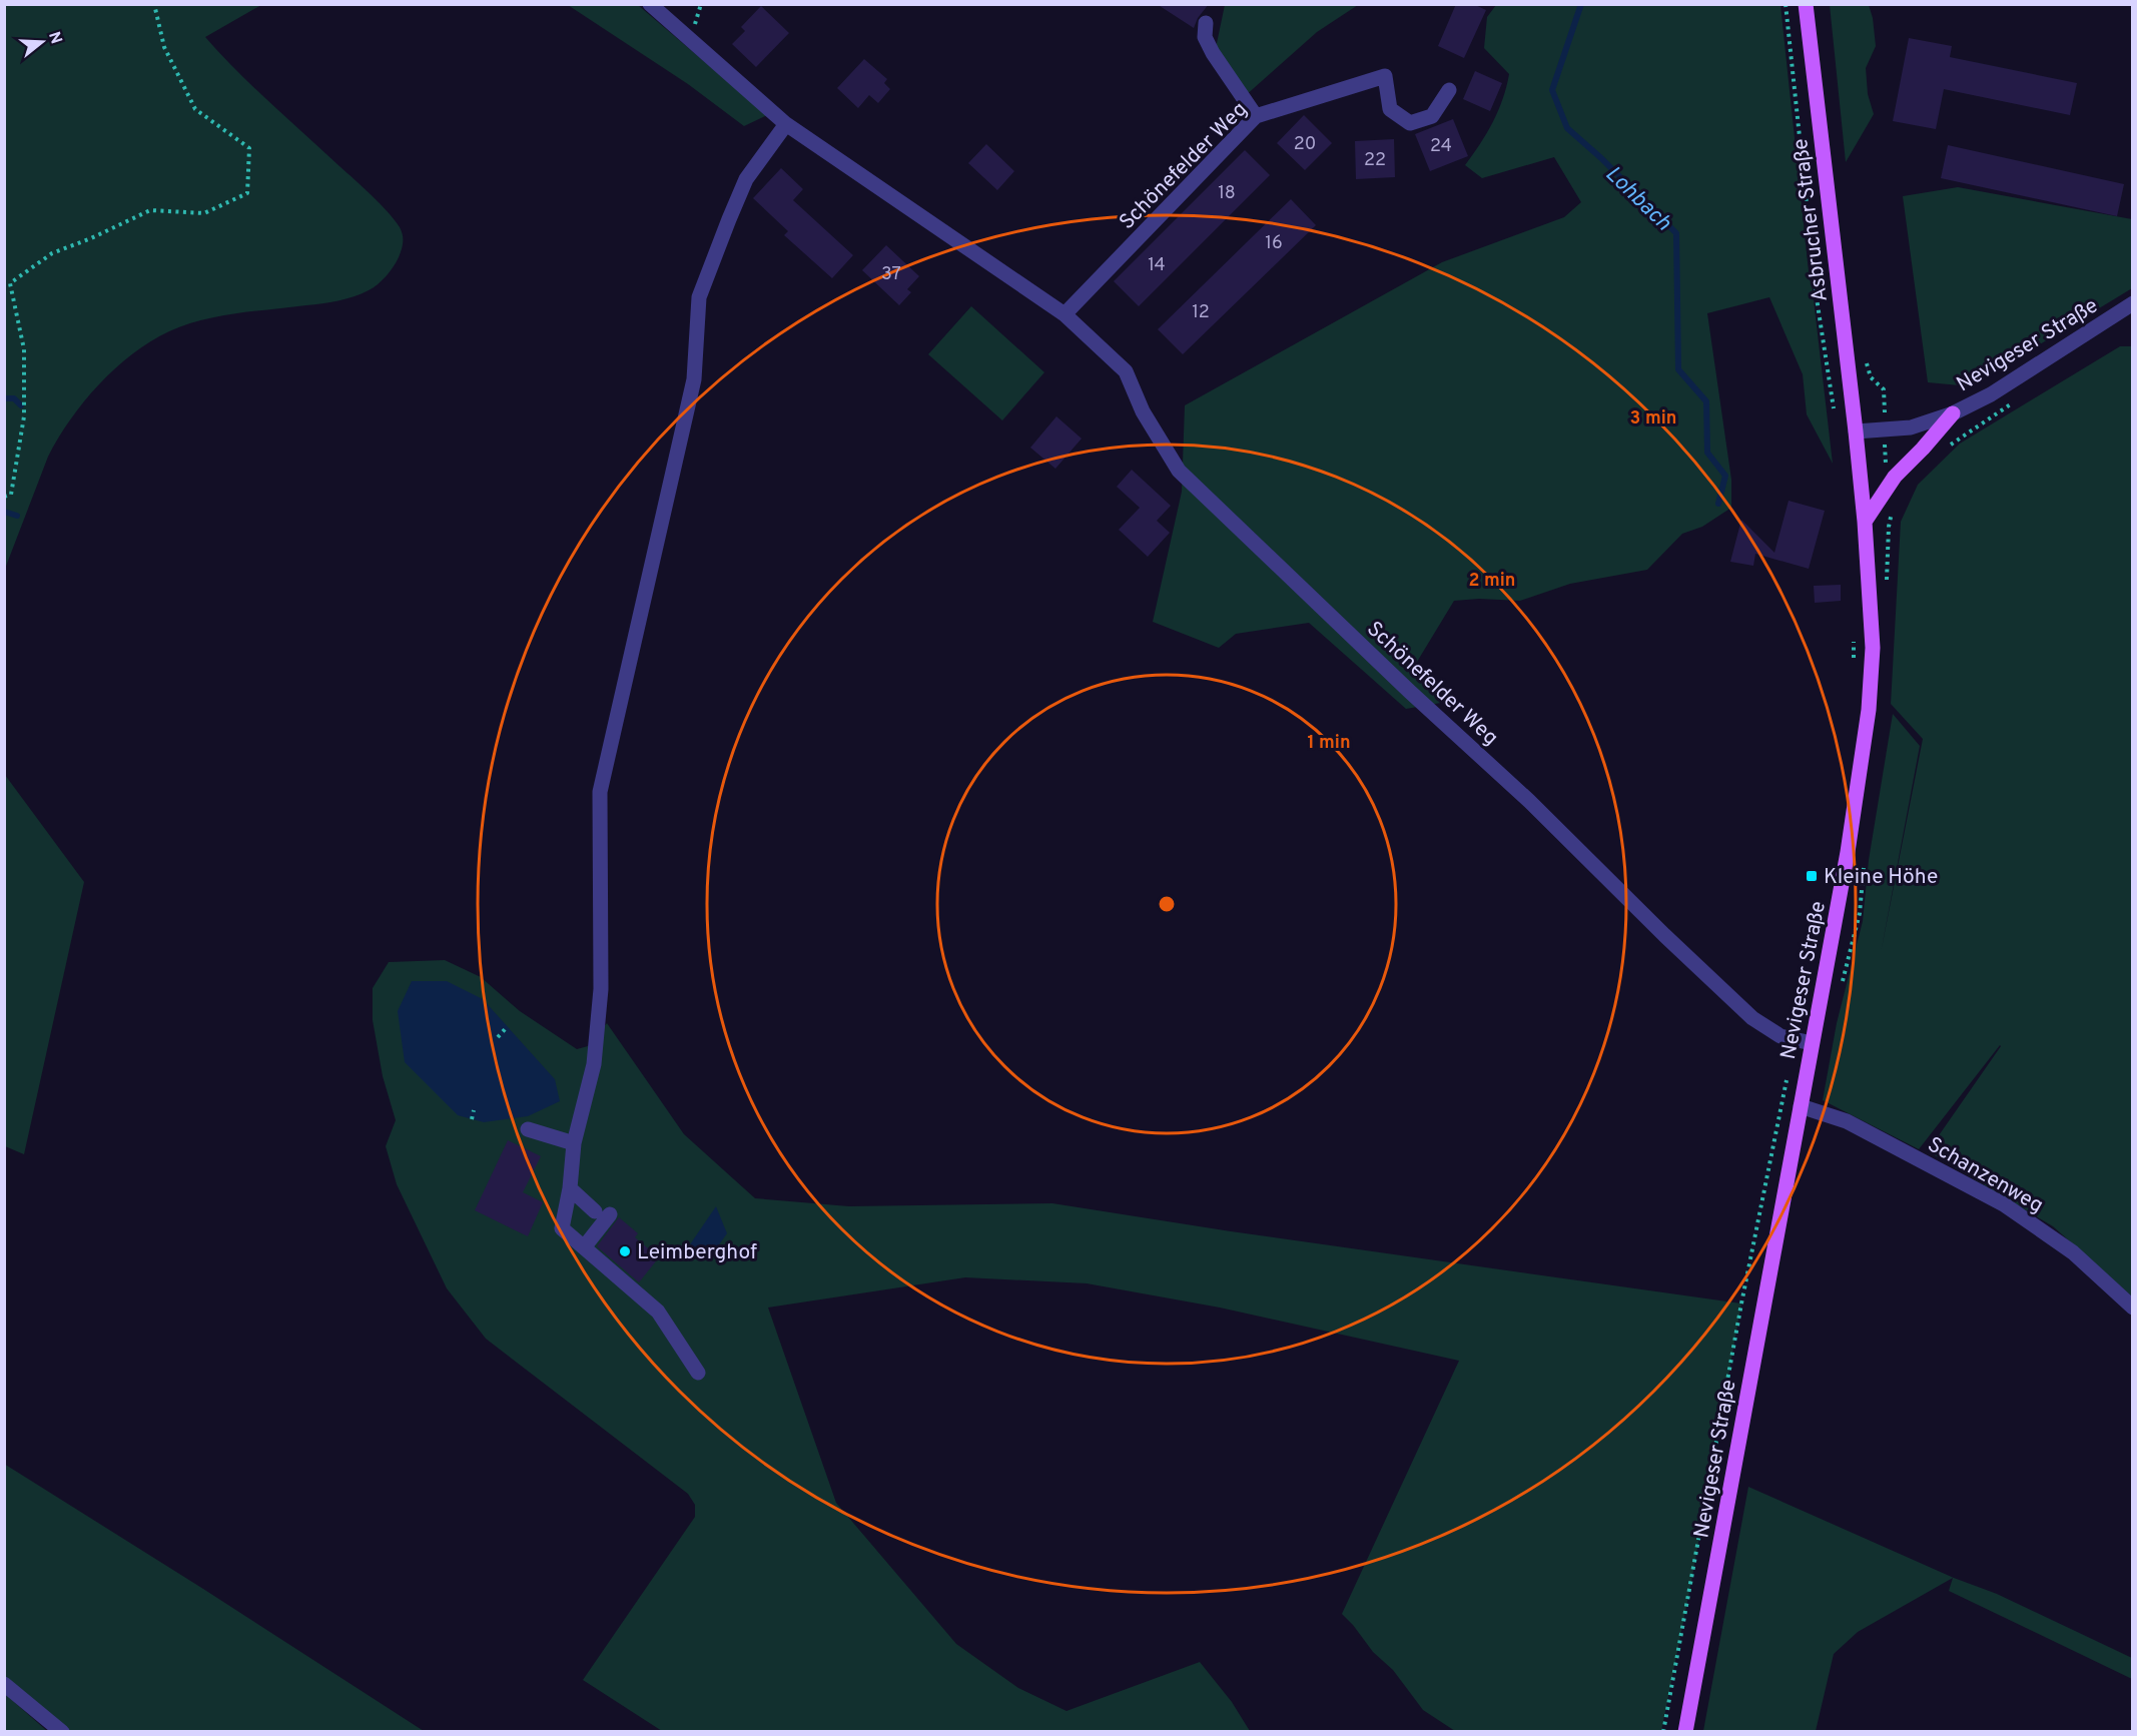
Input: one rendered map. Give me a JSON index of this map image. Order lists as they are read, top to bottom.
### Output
{
  "streets": {
    "main road": ["Asbrucher Straße", "Nevigeser Straße"],
    "street": ["Schönefelder Weg", "Schanzenweg"]
  },
  "crossings": [
    ["Schönefelder Weg", "Nevigeser Straße"],
    ["Asbrucher Straße", "Nevigeser Straße"],
    ["Nevigeser Straße", "Schanzenweg"]
  ],
  "water": ["Lohbach"],
  "places": {
    "transit": ["Kleine Höhe"],
    "other": ["Leimberghof"]
  },
  "house_numbers": [
    "20",
    "24",
    "22",
    "18",
    "16",
    "14",
    "37",
    "12"
  ],
  "north": "right",
  "rings": ["3 min", "2 min", "1 min"]
}
